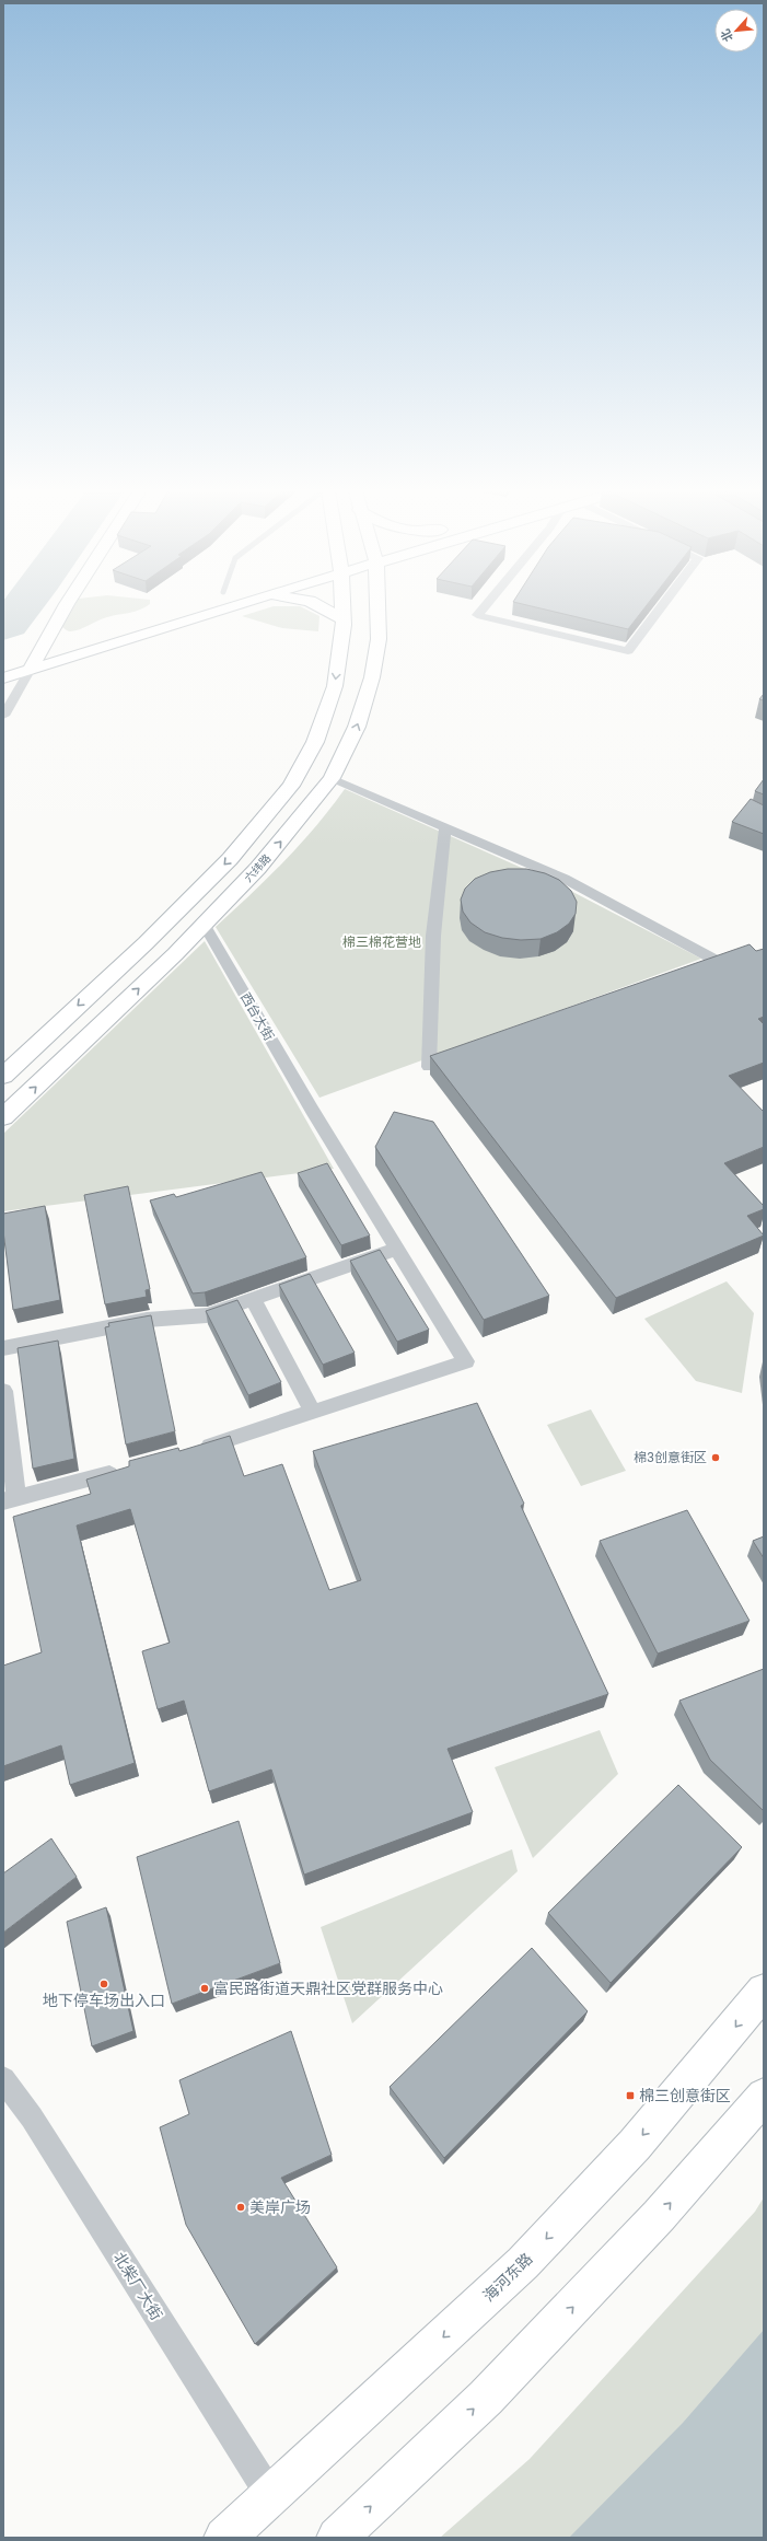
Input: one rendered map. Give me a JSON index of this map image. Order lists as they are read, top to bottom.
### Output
{
  "streets": {
    "main road": ["六纬路", "海河东路"],
    "street": ["西台大街", "北柴厂大街"]
  },
  "crossings": [
    ["六纬路", "西台大街"],
    ["海河东路", "北柴厂大街"]
  ],
  "parks": ["棉三棉花营地"],
  "places": {
    "other": [
      "棉3创意街区",
      "地下停车场出入口",
      "富民路街道天鼎社区党群服务中心",
      "美岸广场"
    ],
    "transit": ["棉三创意街区"]
  },
  "north": "bottom left"
}
